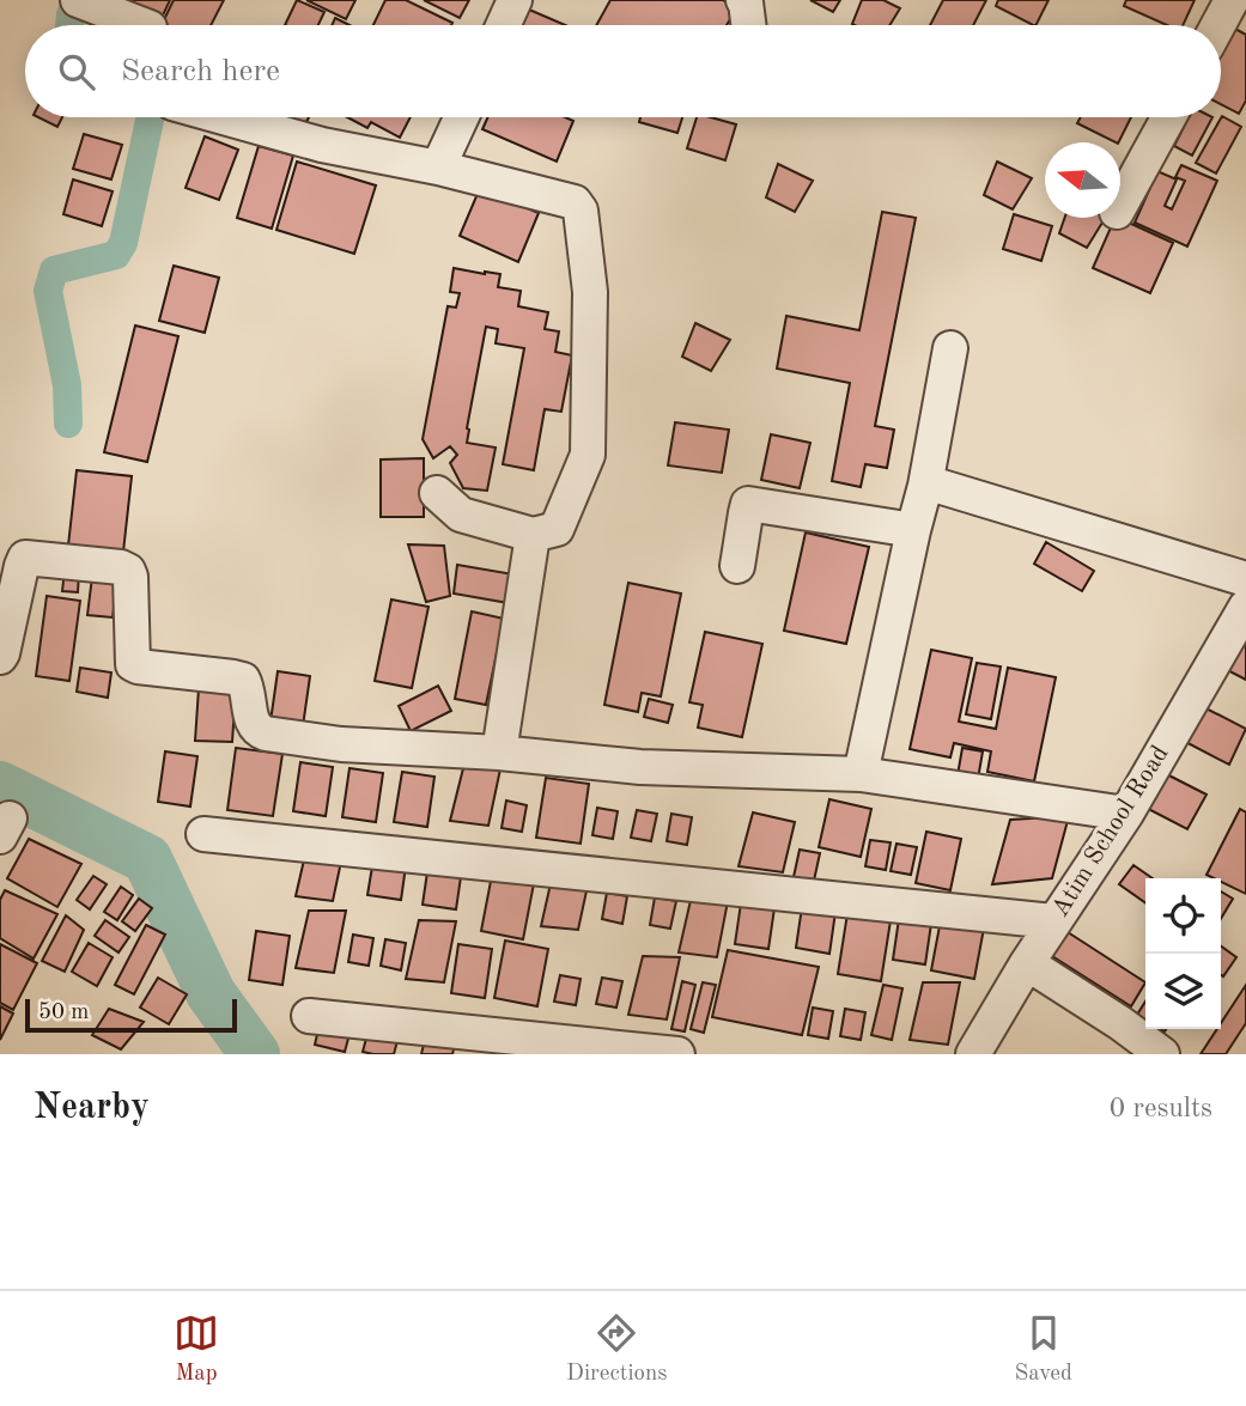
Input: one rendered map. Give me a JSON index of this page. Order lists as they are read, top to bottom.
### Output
{
  "streets": {
    "street": ["Atim School Road"]
  },
  "scale_bar": "50 m",
  "north": "left",
  "page": {
    "search": "Search here",
    "scale": "50 m",
    "heading": ["Nearby", "0 results"],
    "nav": ["Map", "Directions", "Saved"]
  }
}
